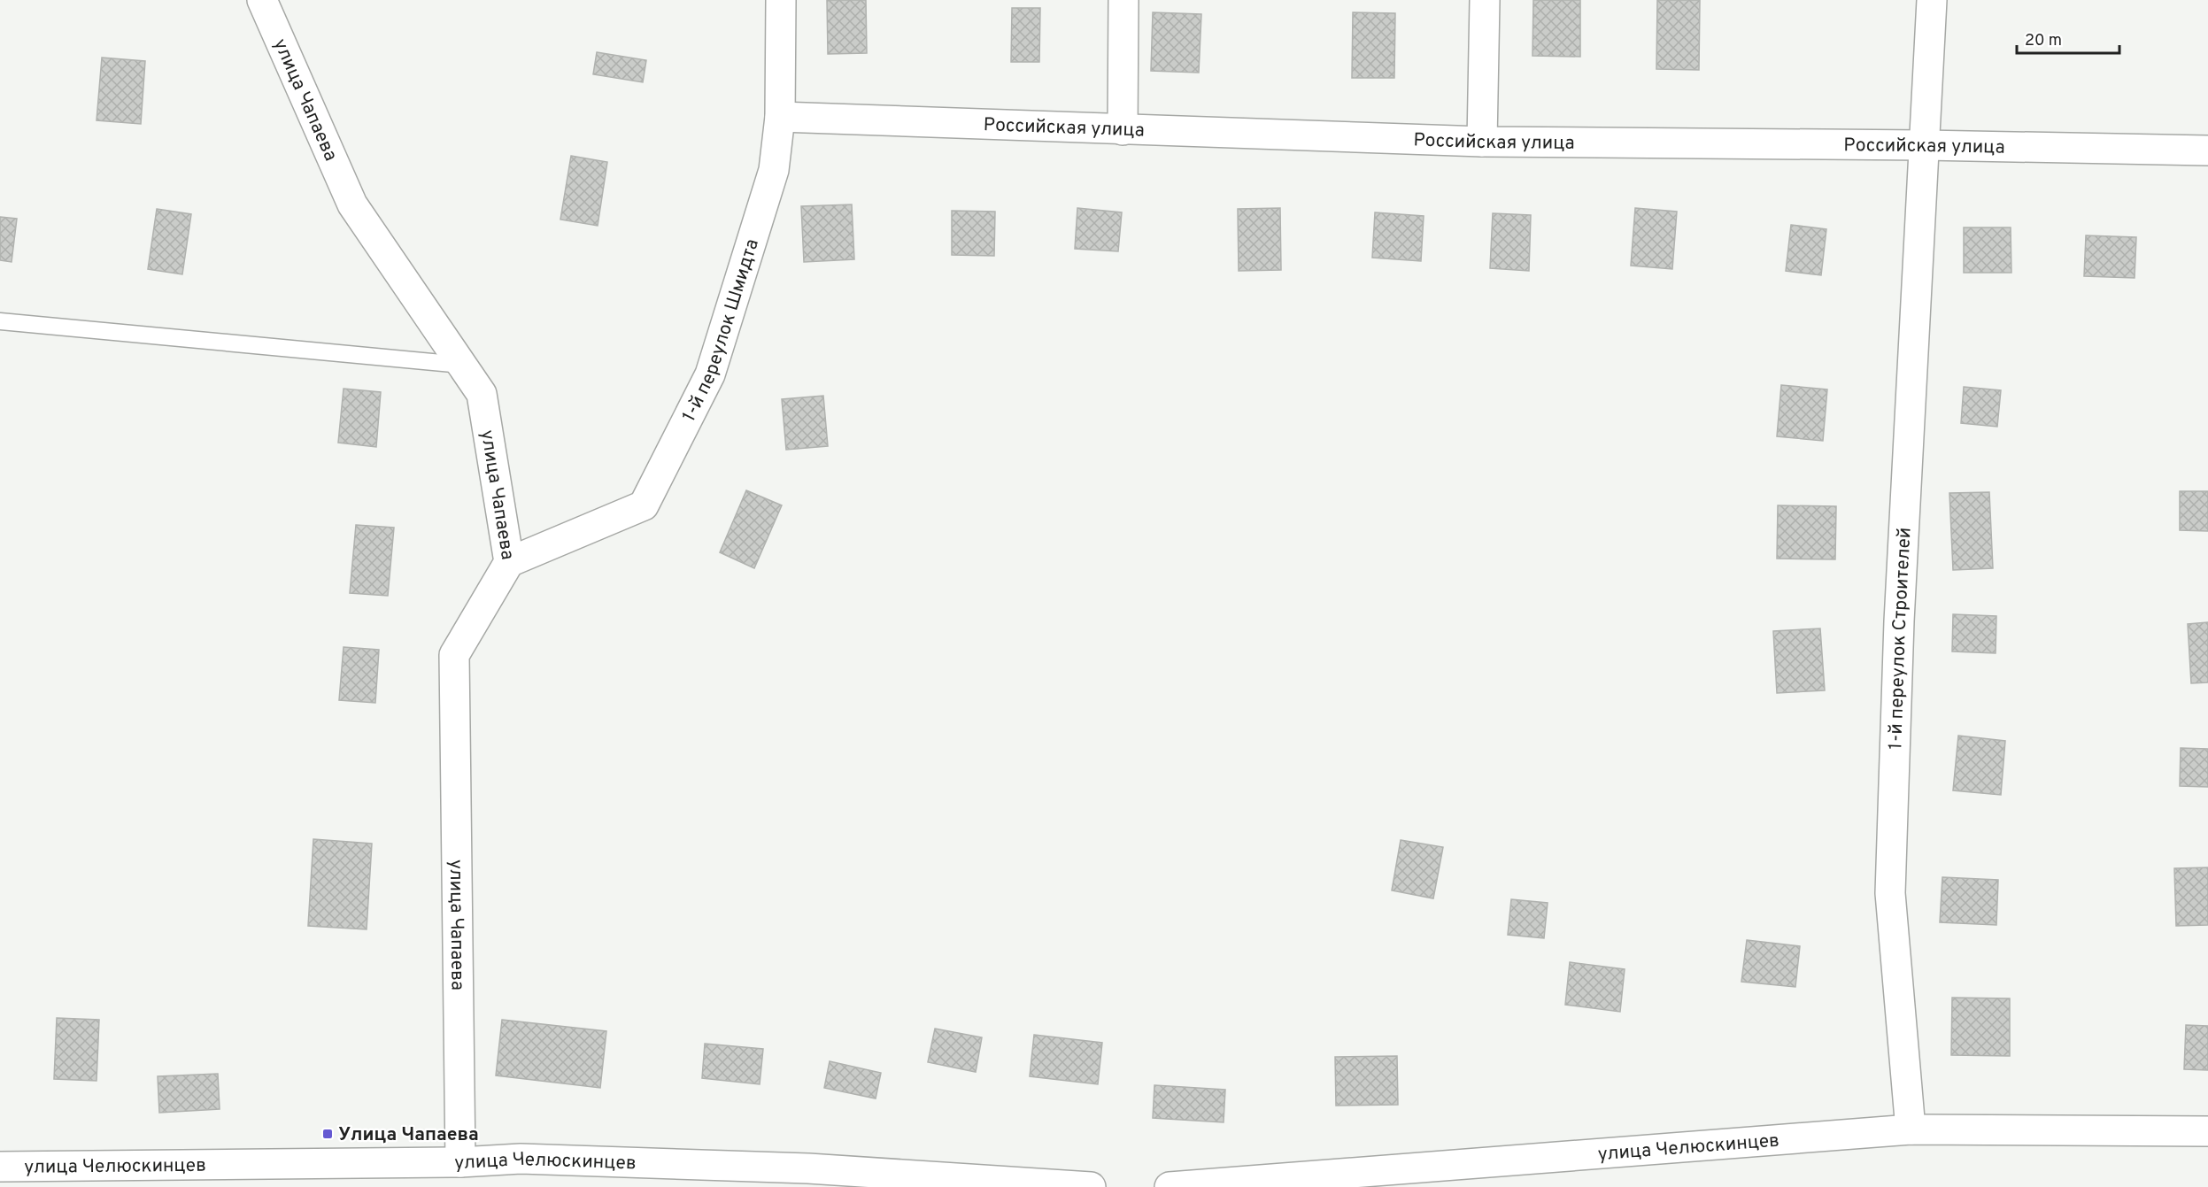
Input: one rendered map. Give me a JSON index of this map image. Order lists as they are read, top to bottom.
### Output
{
  "streets": {
    "street": [
      "улица Чапаева",
      "Российская улица",
      "1-й переулок Шмидта",
      "1-й переулок Строителей",
      "улица Челюскинцев"
    ]
  },
  "crossings": [
    ["улица Чапаева", "1-й переулок Шмидта"],
    ["улица Чапаева", "улица Челюскинцев"],
    ["Российская улица", "1-й переулок Шмидта"],
    ["Российская улица", "1-й переулок Строителей"],
    ["1-й переулок Строителей", "улица Челюскинцев"]
  ],
  "places": {
    "transit": ["Улица Чапаева"]
  },
  "scale_bar": "20 m"
}
